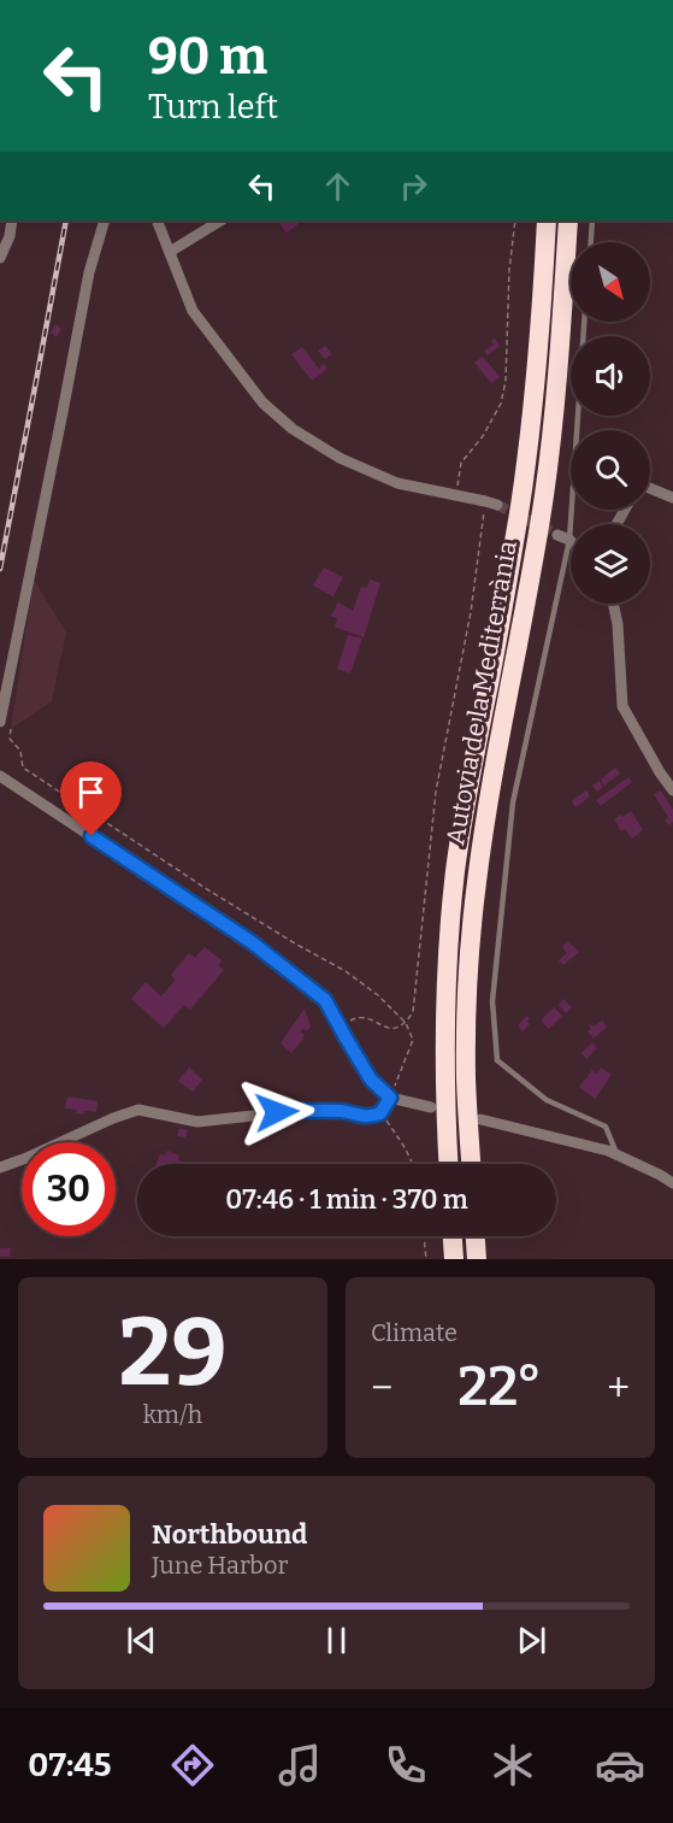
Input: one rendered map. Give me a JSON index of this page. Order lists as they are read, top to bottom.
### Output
{
  "streets": {
    "highway": ["Autovia de la Mediterrània"]
  },
  "north": "bottom right",
  "page": {
    "turn": ["90 m", "Turn left"],
    "limit": "30",
    "trip": "07:46 · 1 min · 370 m",
    "tile": [
      ["29", "km/h"],
      "Climate"
    ],
    "heat": ["−", "22°", "+"],
    "song": ["Northbound", "June Harbor"],
    "tabs": "07:45"
  }
}
